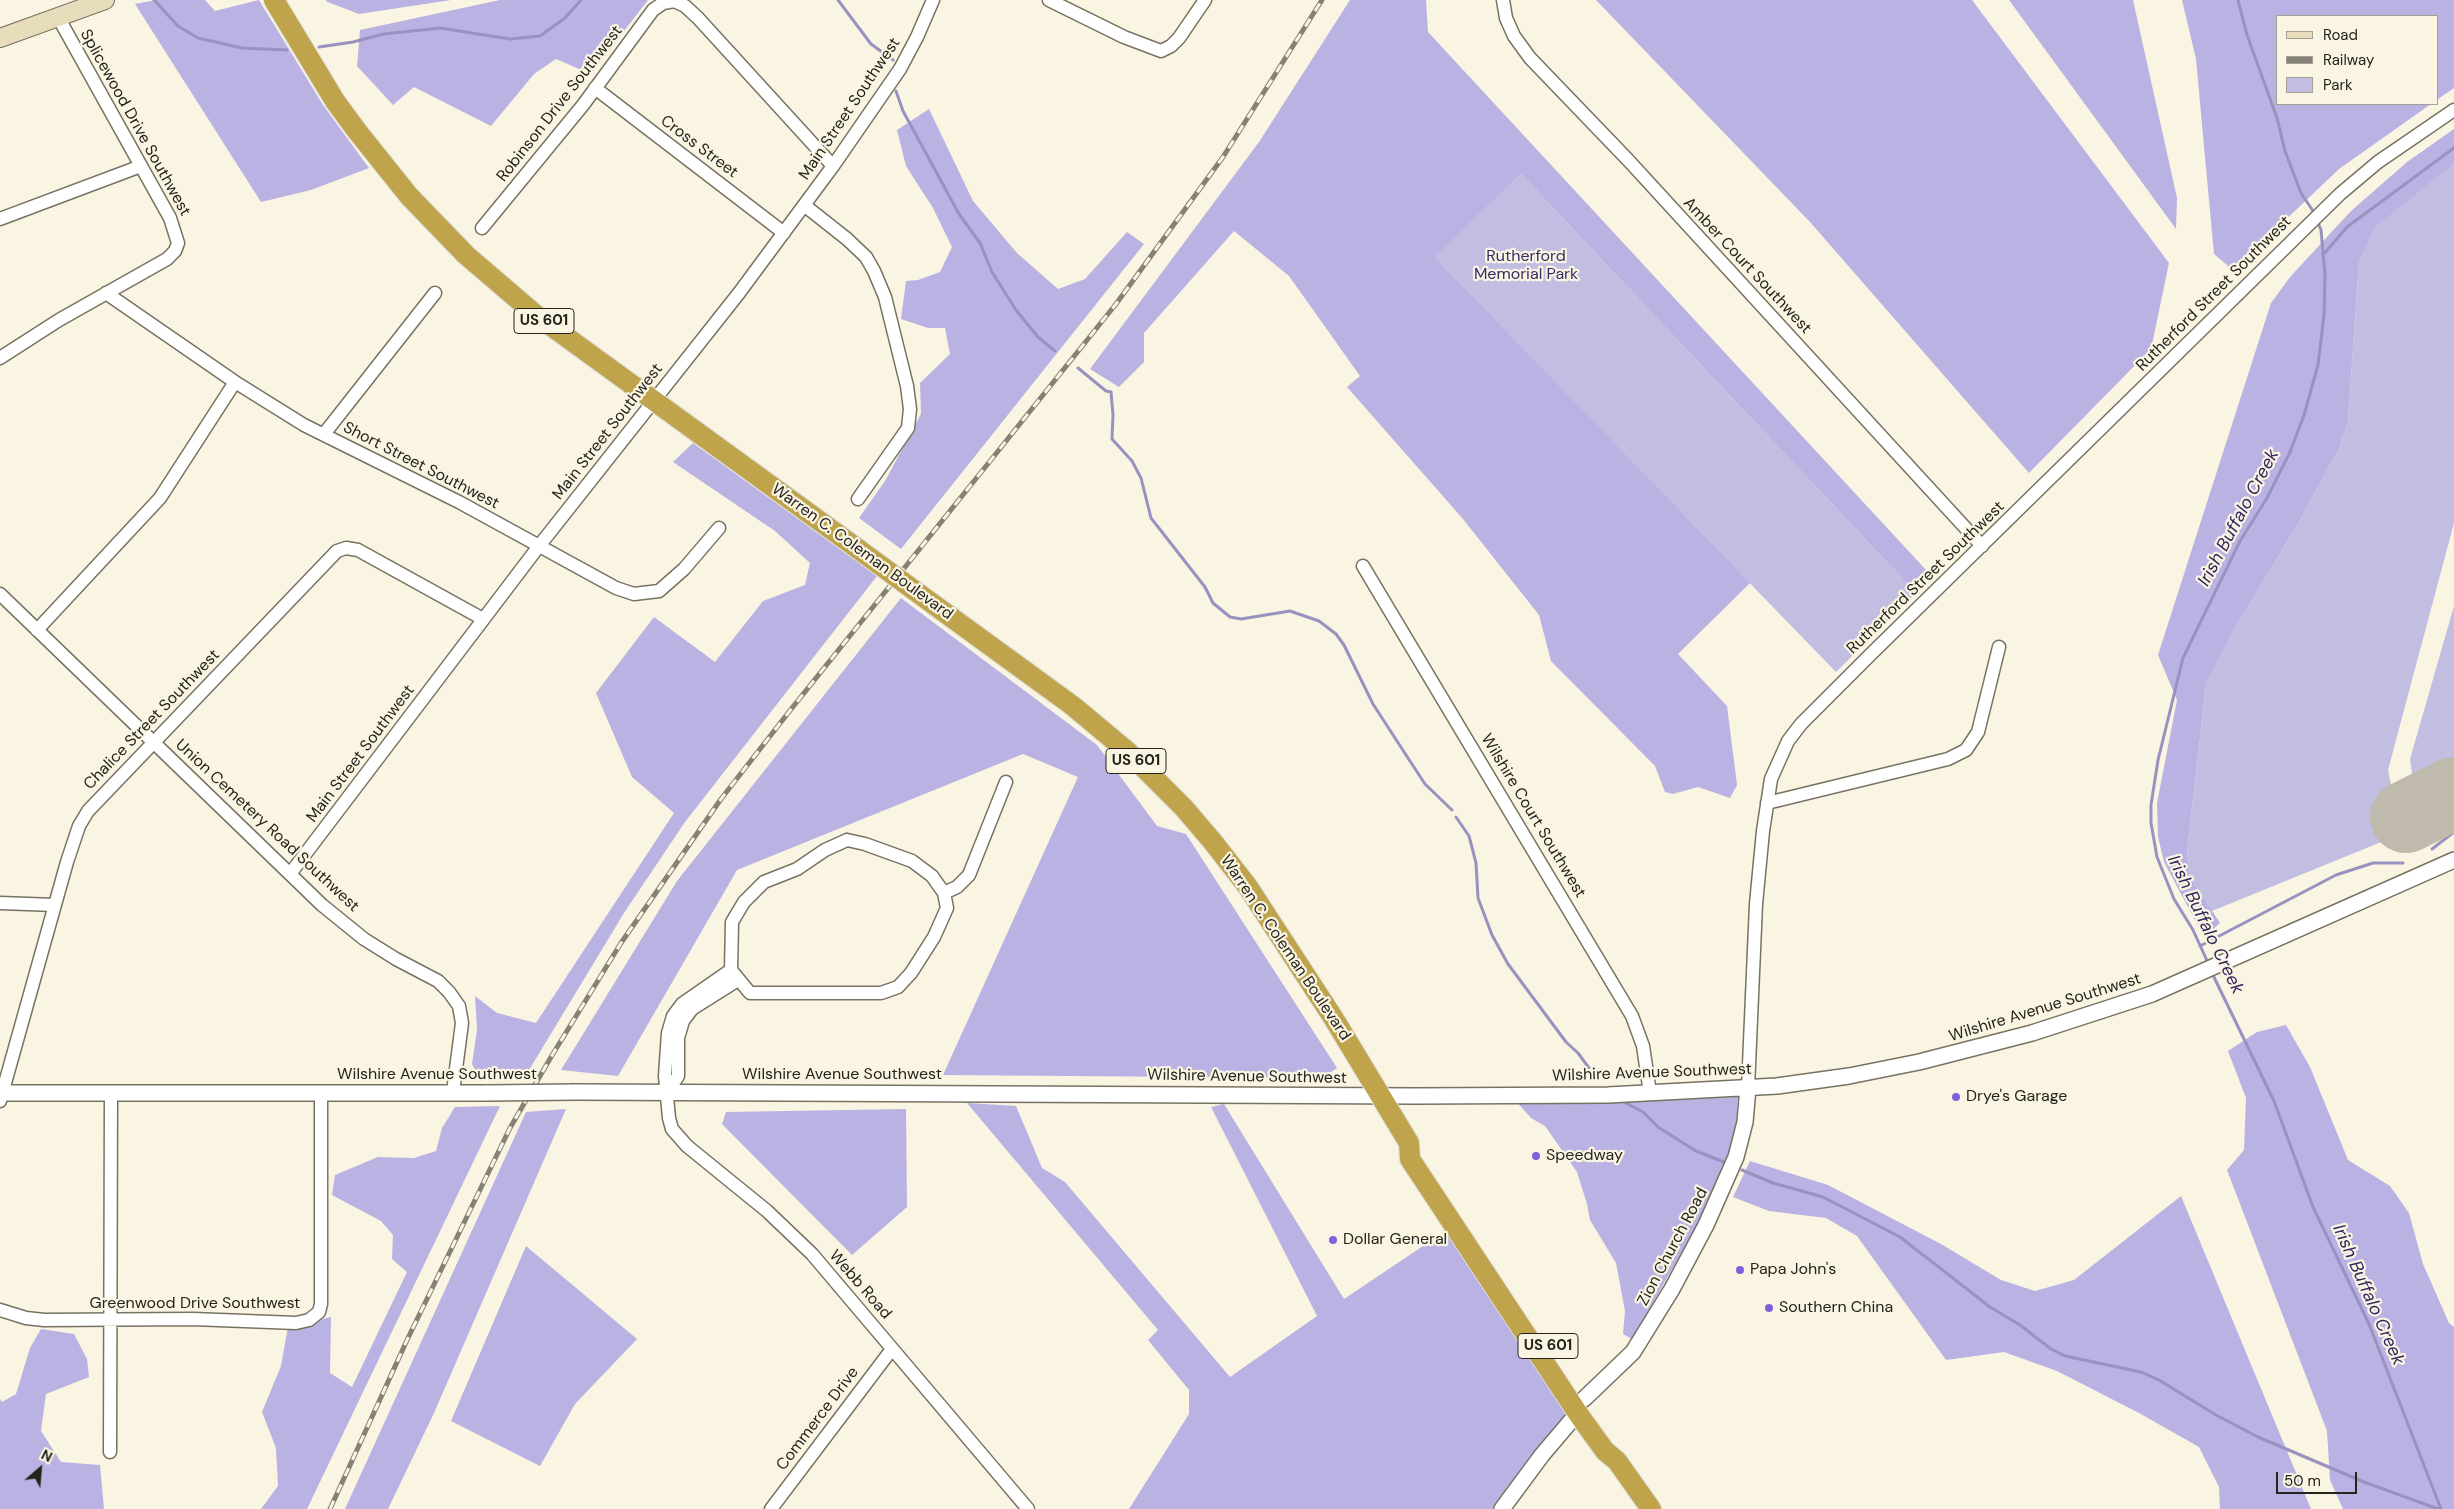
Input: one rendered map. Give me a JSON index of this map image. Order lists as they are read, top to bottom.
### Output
{
  "streets": {
    "highway": ["US 601", "Warren C. Coleman Boulevard"],
    "street": [
      "Robinson Drive Southwest",
      "Main Street Southwest",
      "Splicewood Drive Southwest",
      "Cross Street",
      "Amber Court Southwest",
      "Rutherford Street Southwest",
      "Short Street Southwest",
      "Chalice Street Southwest",
      "Wilshire Court Southwest",
      "Union Cemetery Road Southwest",
      "Wilshire Avenue Southwest",
      "Zion Church Road",
      "Webb Road",
      "Greenwood Drive Southwest",
      "Commerce Drive"
    ]
  },
  "crossings": [
    ["Robinson Drive Southwest", "Main Street Southwest"],
    ["Robinson Drive Southwest", "Cross Street"],
    ["Main Street Southwest", "Cross Street"],
    ["Main Street Southwest", "Short Street Southwest"],
    ["Main Street Southwest", "Warren C. Coleman Boulevard"],
    ["Main Street Southwest", "Chalice Street Southwest"],
    ["Main Street Southwest", "Union Cemetery Road Southwest"],
    ["Splicewood Drive Southwest", "Short Street Southwest"],
    ["Amber Court Southwest", "Rutherford Street Southwest"],
    ["Rutherford Street Southwest", "Wilshire Avenue Southwest"],
    ["Rutherford Street Southwest", "Zion Church Road"],
    ["Warren C. Coleman Boulevard", "Wilshire Avenue Southwest"],
    ["Warren C. Coleman Boulevard", "Zion Church Road"],
    ["Chalice Street Southwest", "Union Cemetery Road Southwest"],
    ["Chalice Street Southwest", "Wilshire Avenue Southwest"],
    ["Wilshire Court Southwest", "Wilshire Avenue Southwest"],
    ["Union Cemetery Road Southwest", "Wilshire Avenue Southwest"],
    ["Wilshire Avenue Southwest", "Zion Church Road"],
    ["Wilshire Avenue Southwest", "Webb Road"],
    ["Wilshire Avenue Southwest", "Greenwood Drive Southwest"],
    ["Webb Road", "Commerce Drive"]
  ],
  "water": ["Irish Buffalo Creek"],
  "parks": ["Rutherford Memorial Park"],
  "places": [
    "Drye's Garage",
    "Speedway",
    "Dollar General",
    "Papa John's",
    "Southern China"
  ],
  "legend": ["Road", "Railway", "Park"],
  "scale_bar": "50 m",
  "north": "top right"
}
